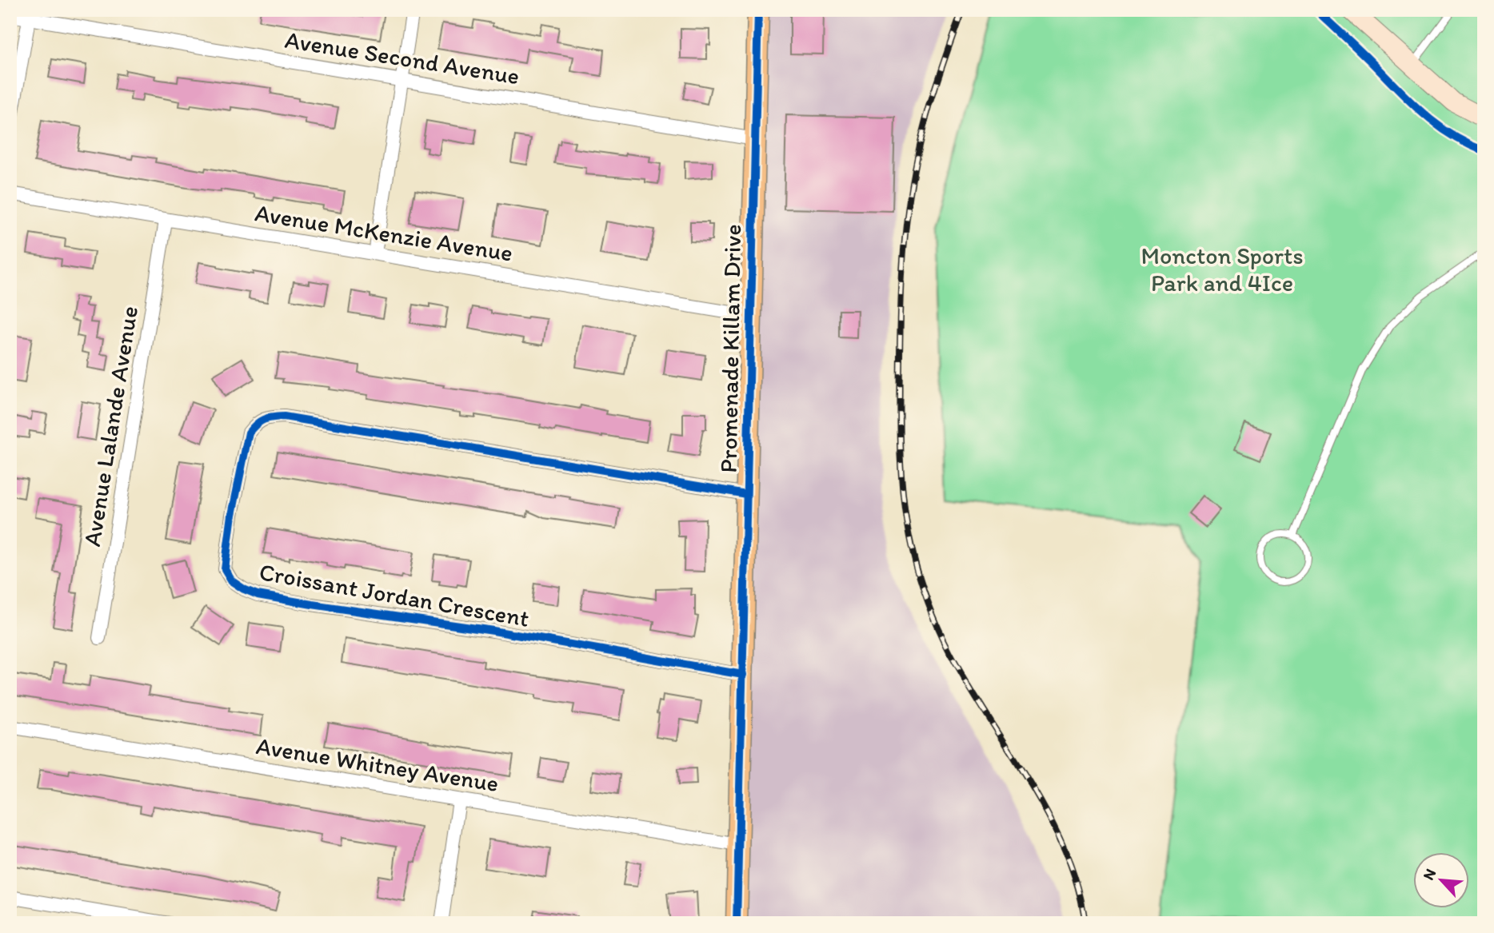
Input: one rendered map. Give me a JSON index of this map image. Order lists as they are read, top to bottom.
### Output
{
  "streets": {
    "main road": ["Promenade Killam Drive"],
    "street": [
      "Avenue Second Avenue",
      "Avenue McKenzie Avenue",
      "Avenue Lalande Avenue",
      "Croissant Jordan Crescent",
      "Avenue Whitney Avenue"
    ]
  },
  "crossings": [
    ["Avenue Second Avenue", "Promenade Killam Drive"],
    ["Avenue McKenzie Avenue", "Promenade Killam Drive"],
    ["Avenue McKenzie Avenue", "Avenue Lalande Avenue"],
    ["Promenade Killam Drive", "Croissant Jordan Crescent"],
    ["Promenade Killam Drive", "Avenue Whitney Avenue"]
  ],
  "parks": ["Moncton Sports Park and 4Ice"],
  "north": "top left"
}
